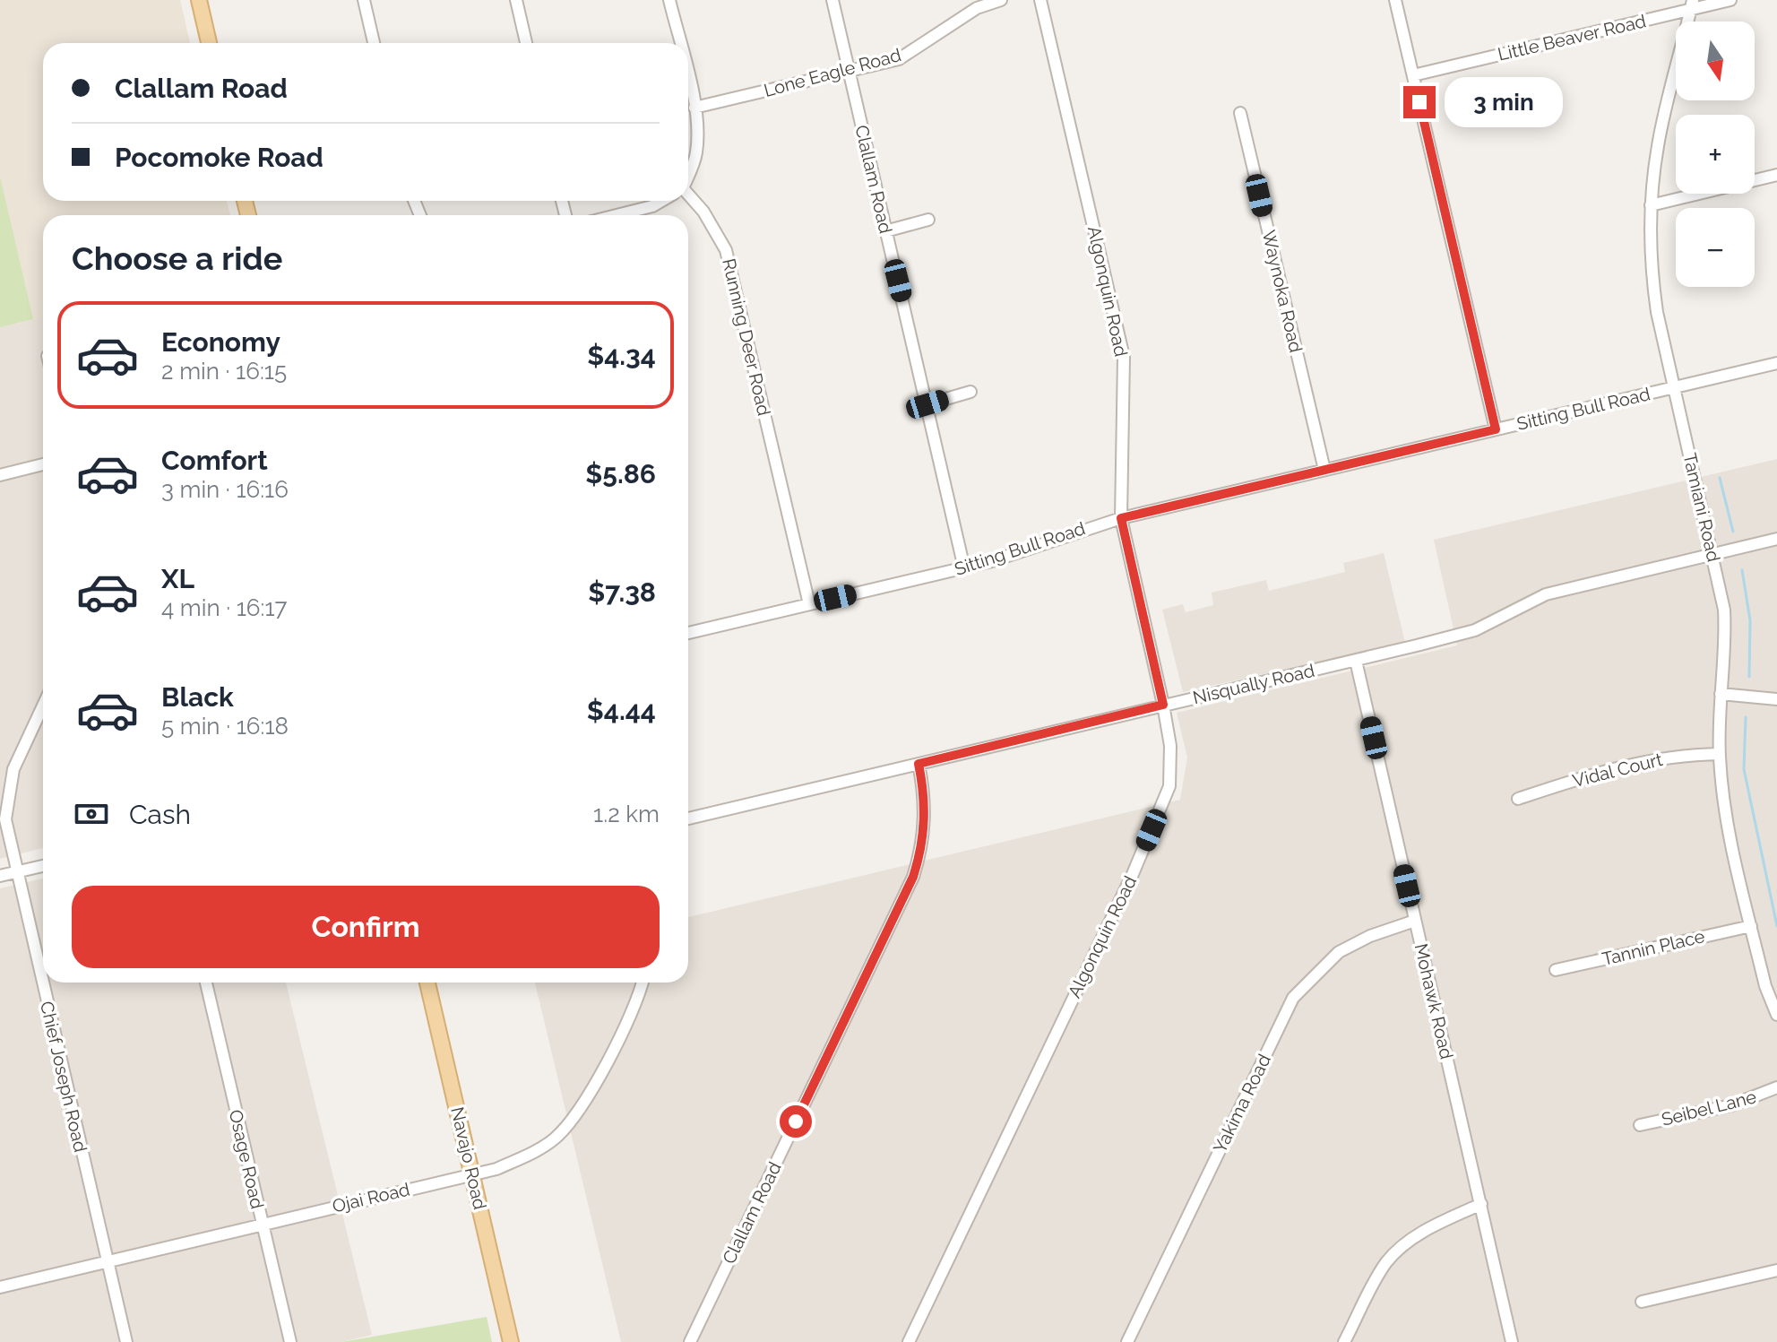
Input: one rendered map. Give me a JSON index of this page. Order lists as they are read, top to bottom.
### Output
{
  "streets": {
    "main road": ["Navajo Road"],
    "street": [
      "Little Beaver Road",
      "Lone Eagle Road",
      "Clallam Road",
      "Algonquin Road",
      "Waynoka Road",
      "Running Deer Road",
      "Sitting Bull Road",
      "Tamiani Road",
      "Nisqually Road",
      "Vidal Court",
      "Tannin Place",
      "Mohawk Road",
      "Chief Joseph Road",
      "Yakima Road",
      "Seibel Lane",
      "Osage Road",
      "Ojai Road"
    ]
  },
  "crossings": [
    ["Little Beaver Road", "Tamiani Road"],
    ["Lone Eagle Road", "Clallam Road"],
    ["Clallam Road", "Sitting Bull Road"],
    ["Clallam Road", "Nisqually Road"],
    ["Algonquin Road", "Sitting Bull Road"],
    ["Algonquin Road", "Nisqually Road"],
    ["Waynoka Road", "Sitting Bull Road"],
    ["Running Deer Road", "Sitting Bull Road"],
    ["Sitting Bull Road", "Tamiani Road"],
    ["Tamiani Road", "Nisqually Road"],
    ["Tamiani Road", "Vidal Court"],
    ["Tamiani Road", "Tannin Place"],
    ["Nisqually Road", "Mohawk Road"],
    ["Mohawk Road", "Yakima Road"],
    ["Chief Joseph Road", "Ojai Road"],
    ["Navajo Road", "Ojai Road"],
    ["Osage Road", "Ojai Road"]
  ],
  "north": "bottom",
  "page": {
    "map_buttons": ["+", "−"],
    "banner": ["Clallam Road", "Pocomoke Road"],
    "bubble": "3 min",
    "heading": "Choose a ride",
    "list": [
      {
        "name": "Economy",
        "note": "2 min · 16:15",
        "value": "$4.34"
      },
      {
        "name": "Comfort",
        "note": "3 min · 16:16",
        "value": "$5.86"
      },
      {
        "name": "XL",
        "note": "4 min · 16:17",
        "value": "$7.38"
      },
      {
        "name": "Black",
        "note": "5 min · 16:18",
        "value": "$4.44"
      }
    ],
    "pay": ["Cash", "1.2 km"],
    "buttons": "Confirm"
  }
}
